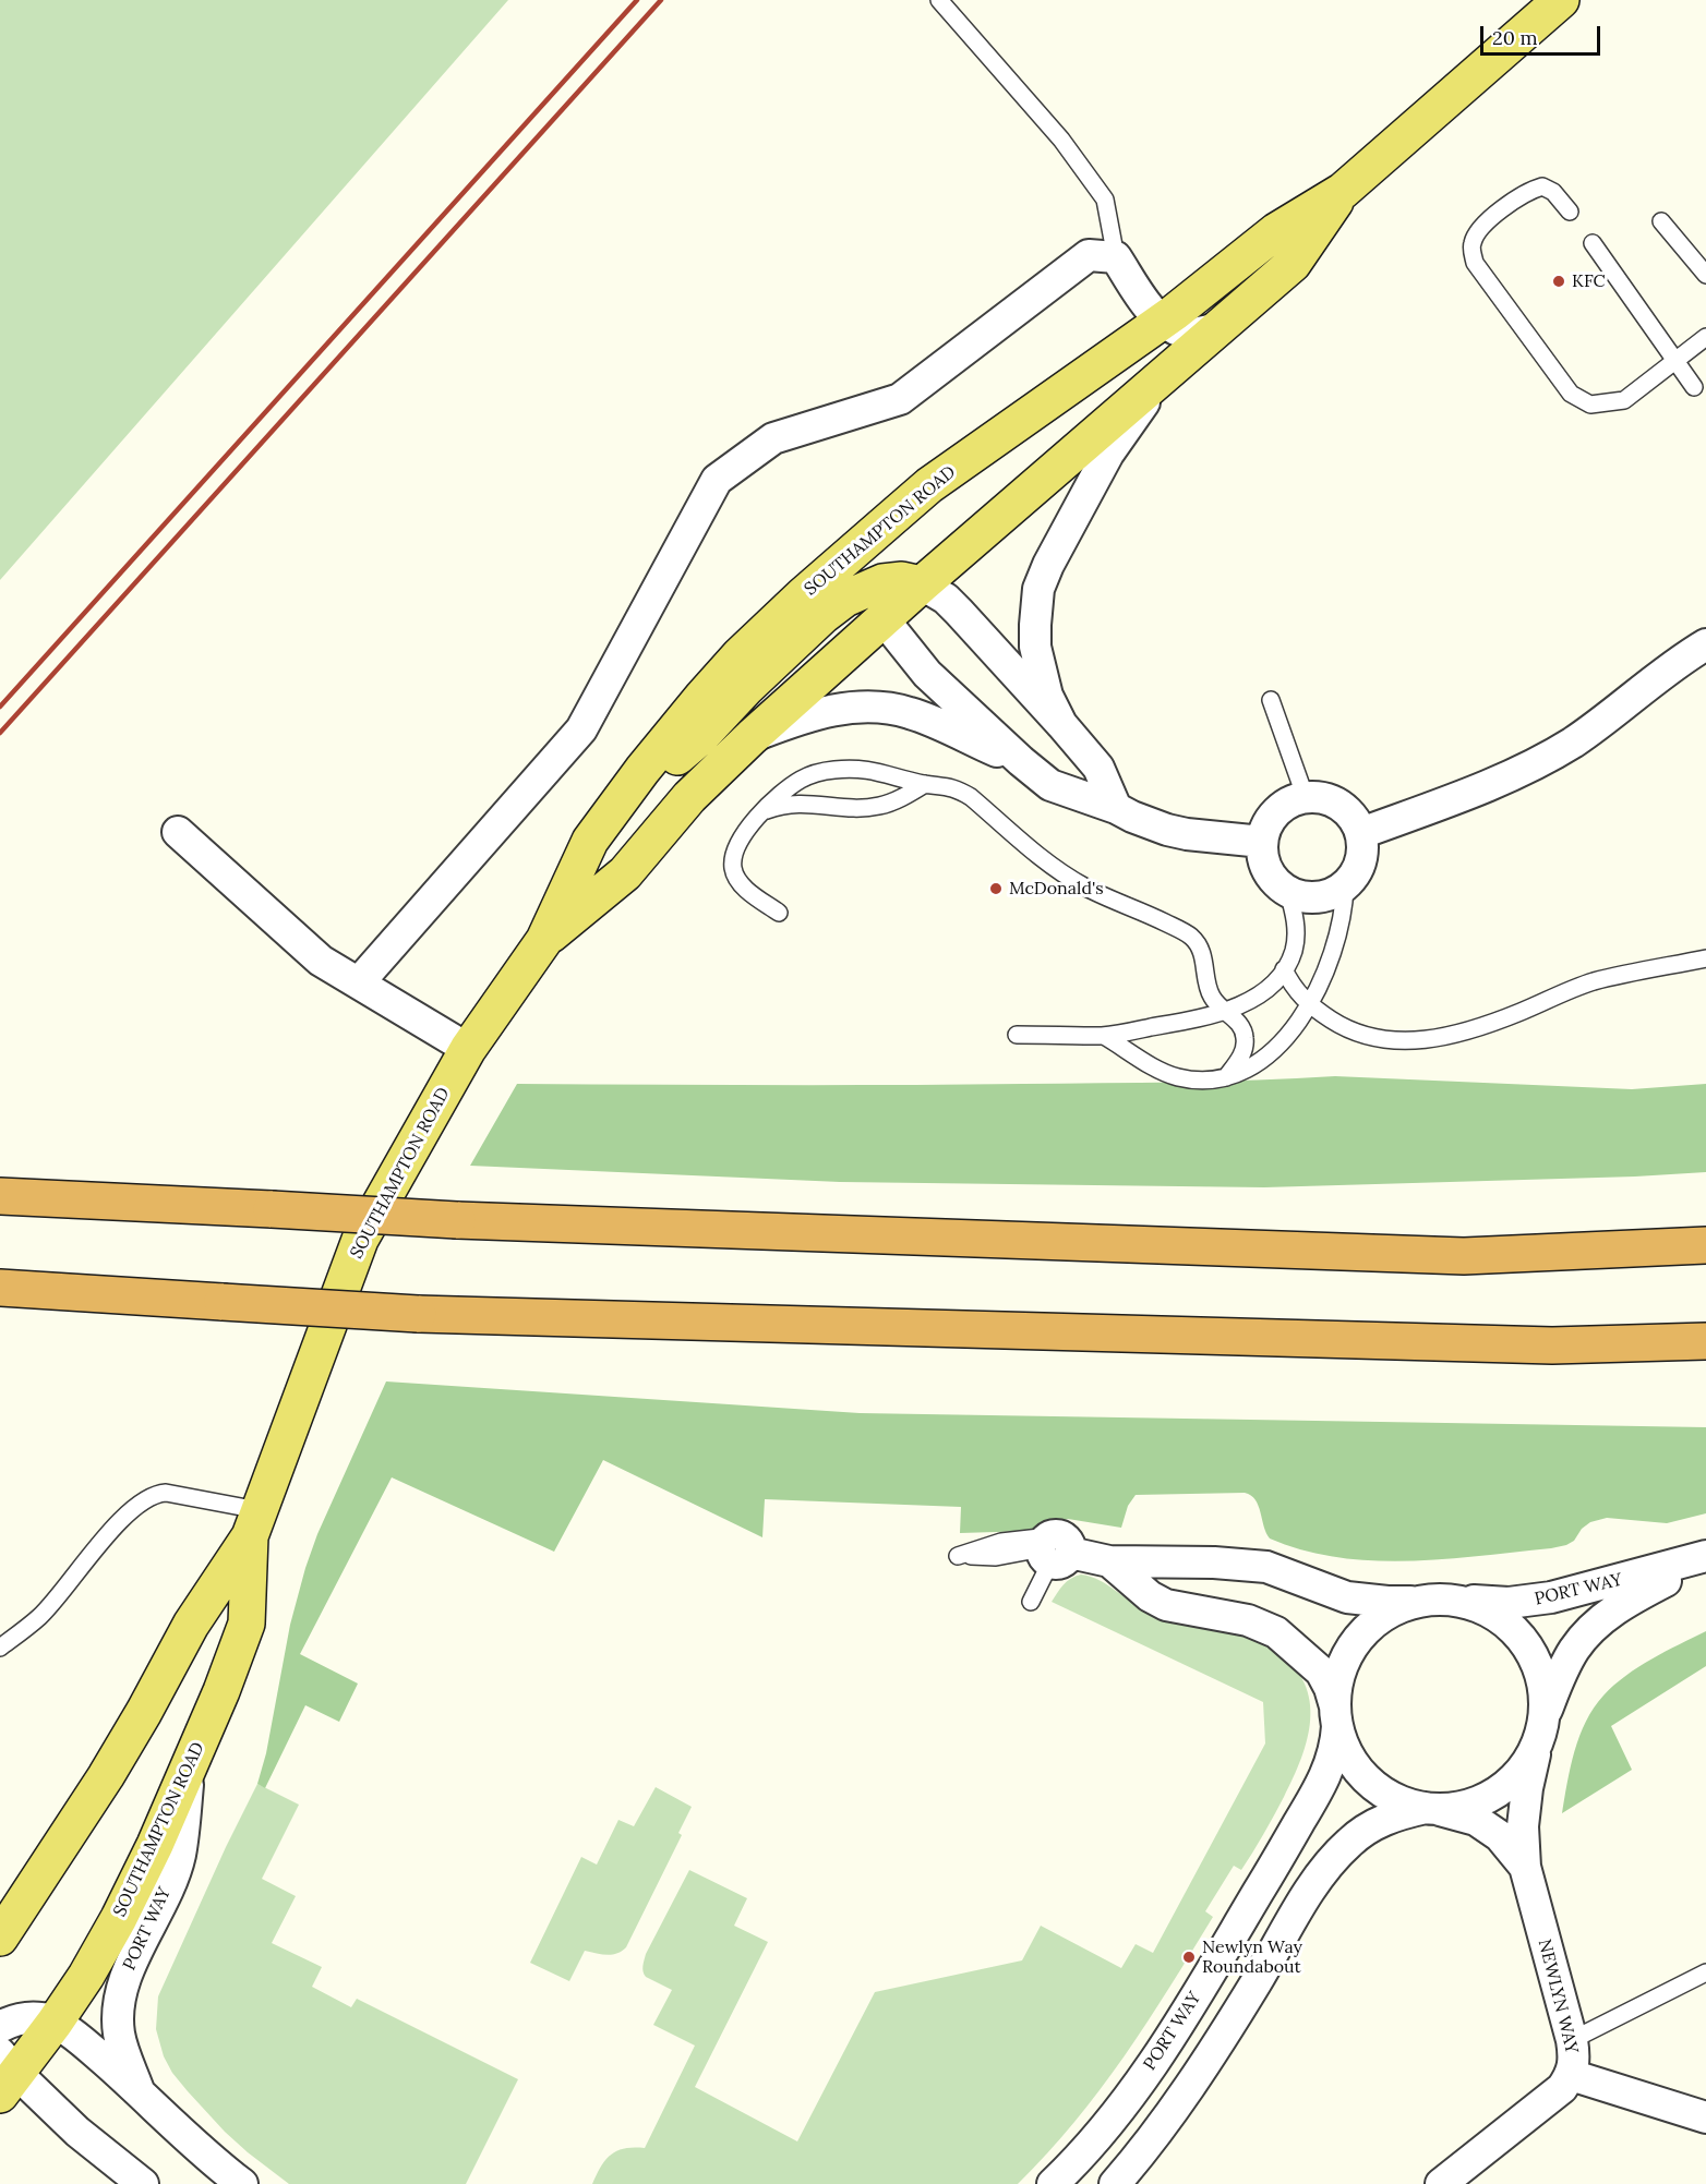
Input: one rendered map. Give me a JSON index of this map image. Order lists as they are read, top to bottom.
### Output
{
  "streets": {
    "main road": ["SOUTHAMPTON ROAD"],
    "street": ["PORT WAY", "NEWLYN WAY"]
  },
  "crossings": [
    ["SOUTHAMPTON ROAD", "PORT WAY"]
  ],
  "places": ["KFC", "McDonald's", "Newlyn Way Roundabout"],
  "scale_bar": "20 m"
}
